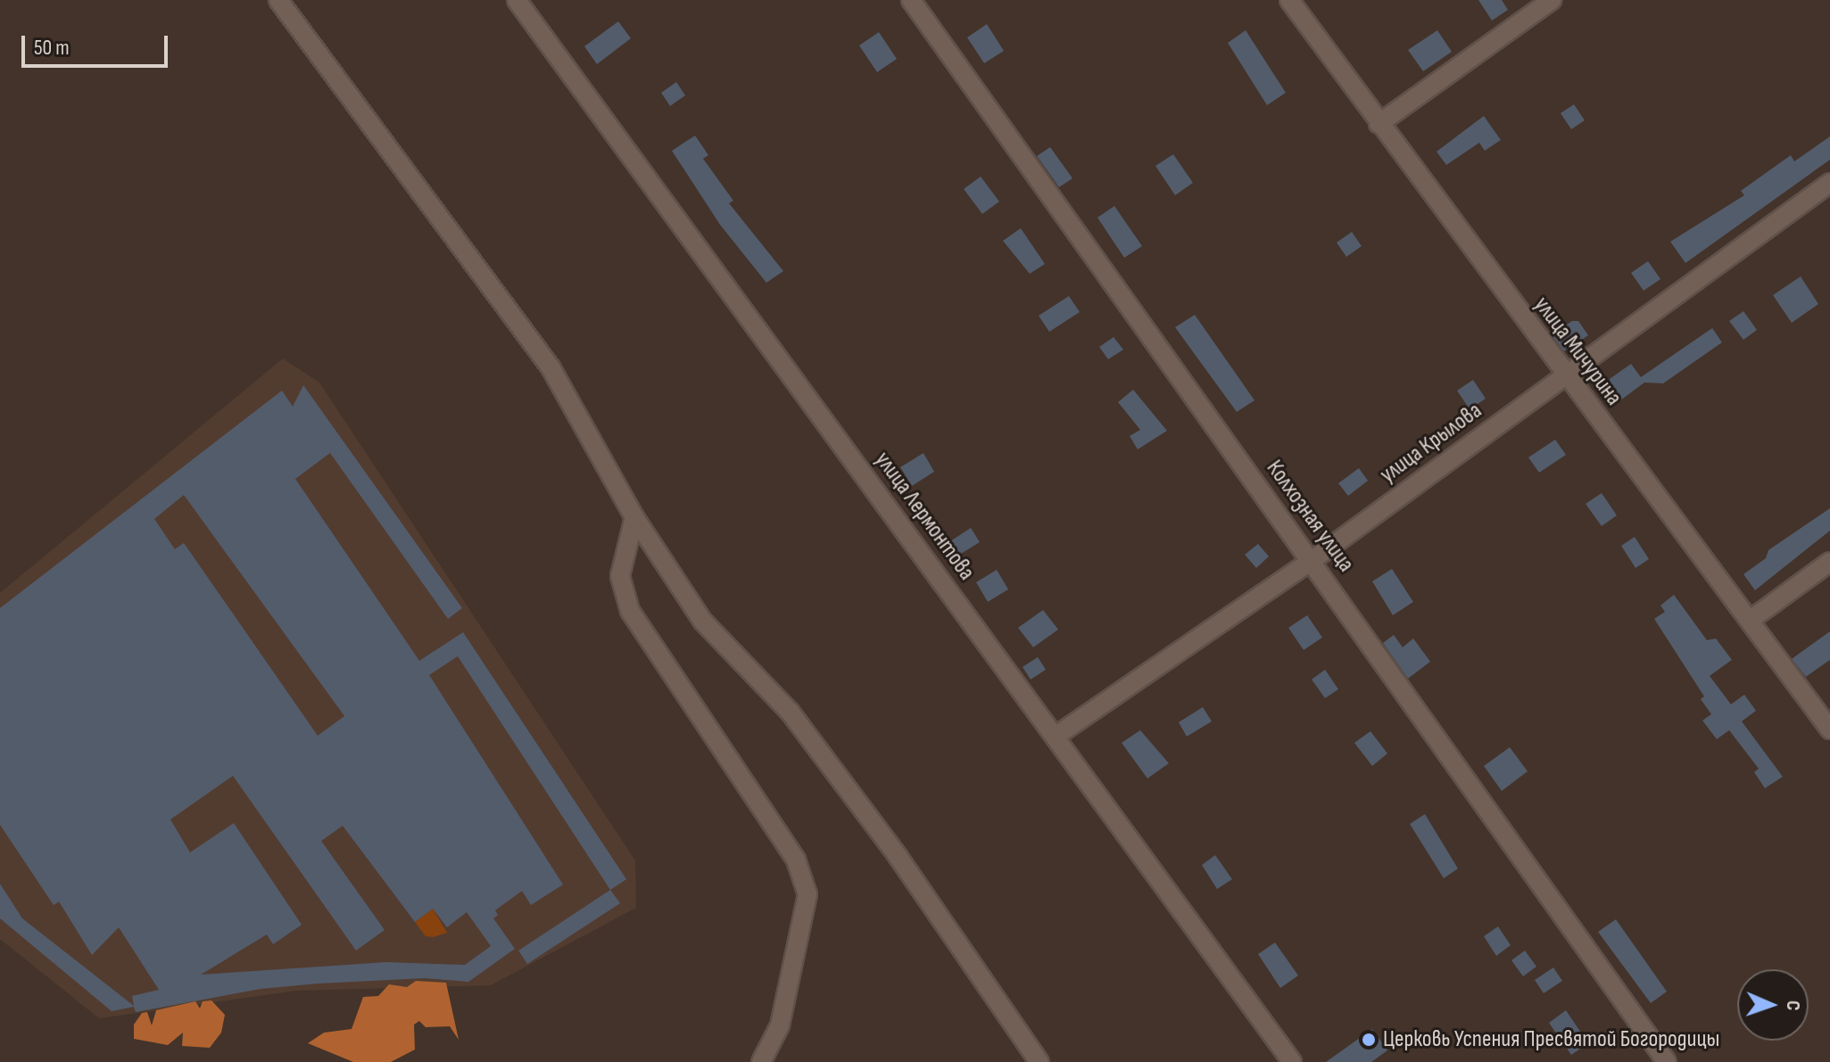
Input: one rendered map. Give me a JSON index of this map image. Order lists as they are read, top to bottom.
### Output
{
  "streets": {
    "street": [
      "улица Мичурина",
      "улица Крылова",
      "улица Лермонтова",
      "Колхозная улица"
    ]
  },
  "crossings": [
    ["улица Мичурина", "улица Крылова"],
    ["улица Крылова", "улица Лермонтова"],
    ["улица Крылова", "Колхозная улица"]
  ],
  "places": ["Церковь Успения Пресвятой Богородицы"],
  "scale_bar": "50 m",
  "north": "right"
}
